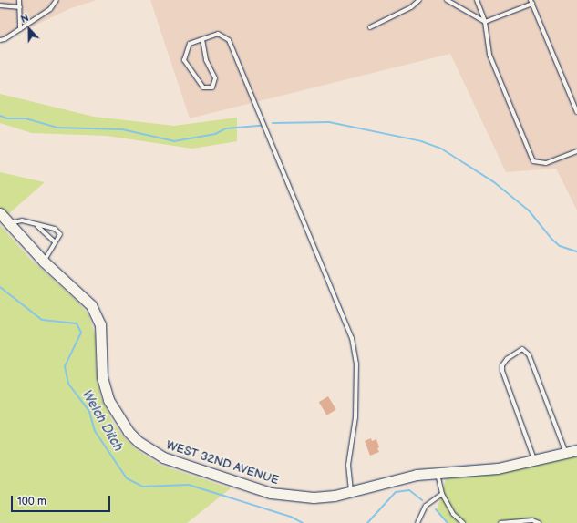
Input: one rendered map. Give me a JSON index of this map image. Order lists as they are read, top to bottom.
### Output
{
  "streets": {
    "street": ["WEST 32ND AVENUE"]
  },
  "water": ["Welch Ditch"],
  "scale_bar": "100 m",
  "north": "top"
}
